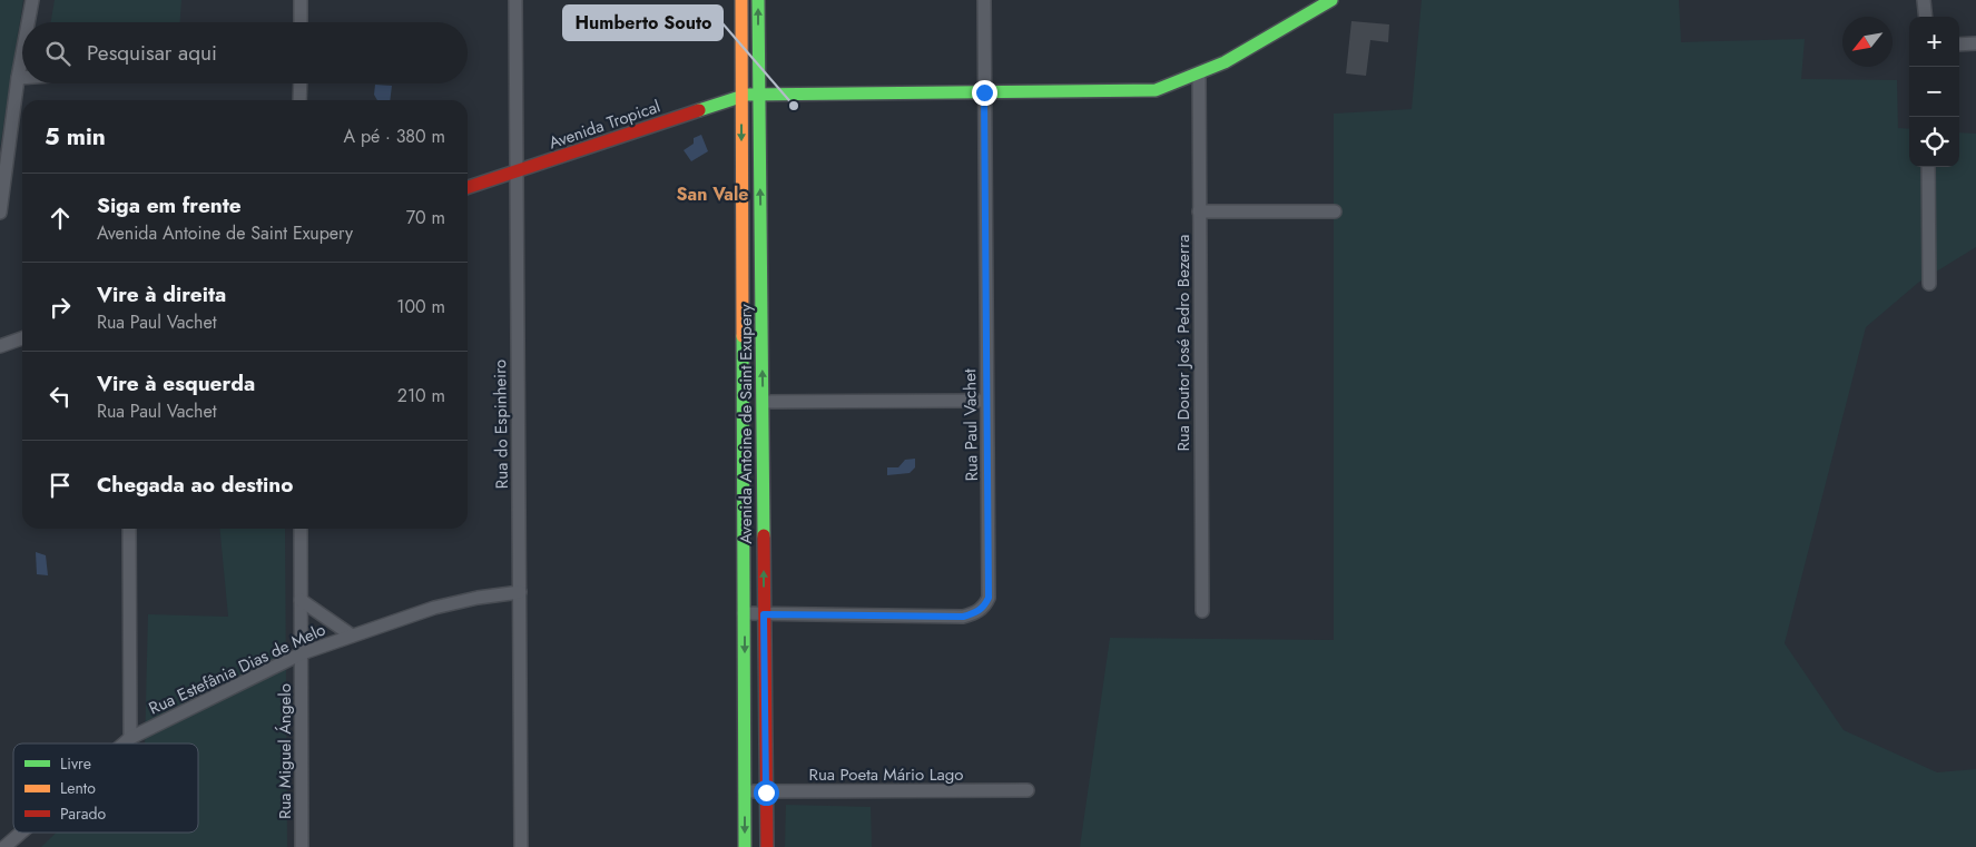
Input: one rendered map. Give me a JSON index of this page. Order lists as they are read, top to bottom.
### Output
{
  "streets": {
    "street": [
      "Avenida Tropical",
      "Rua Doutor José Pedro Bezerra",
      "Rua do Espinheiro",
      "Avenida Antoine de Saint Exupery",
      "Rua Paul Vachet",
      "Rua Estefânia Dias de Melo",
      "Rua Miguel Ángelo",
      "Rua Poeta Mário Lago"
    ]
  },
  "crossings": [
    ["Avenida Tropical", "Rua Doutor José Pedro Bezerra"],
    ["Avenida Tropical", "Rua do Espinheiro"],
    ["Avenida Tropical", "Avenida Antoine de Saint Exupery"],
    ["Avenida Tropical", "Rua Paul Vachet"],
    ["Rua do Espinheiro", "Rua Estefânia Dias de Melo"],
    ["Avenida Antoine de Saint Exupery", "Rua Paul Vachet"],
    ["Avenida Antoine de Saint Exupery", "Rua Poeta Mário Lago"],
    ["Rua Estefânia Dias de Melo", "Rua Miguel Ángelo"]
  ],
  "districts": ["San Vale"],
  "places": ["Humberto Souto"],
  "legend": ["Livre", "Lento", "Parado"],
  "north": "bottom left",
  "page": {
    "map_buttons": ["+", "−"],
    "search": "Pesquisar aqui",
    "heading": ["5 min", "A pé · 380 m"],
    "list": [
      ["Siga em frente", "Avenida Antoine de Saint Exupery", "70 m"],
      ["Vire à direita", "Rua Paul Vachet", "100 m"],
      ["Vire à esquerda", "Rua Paul Vachet", "210 m"],
      "Chegada ao destino"
    ]
  }
}
